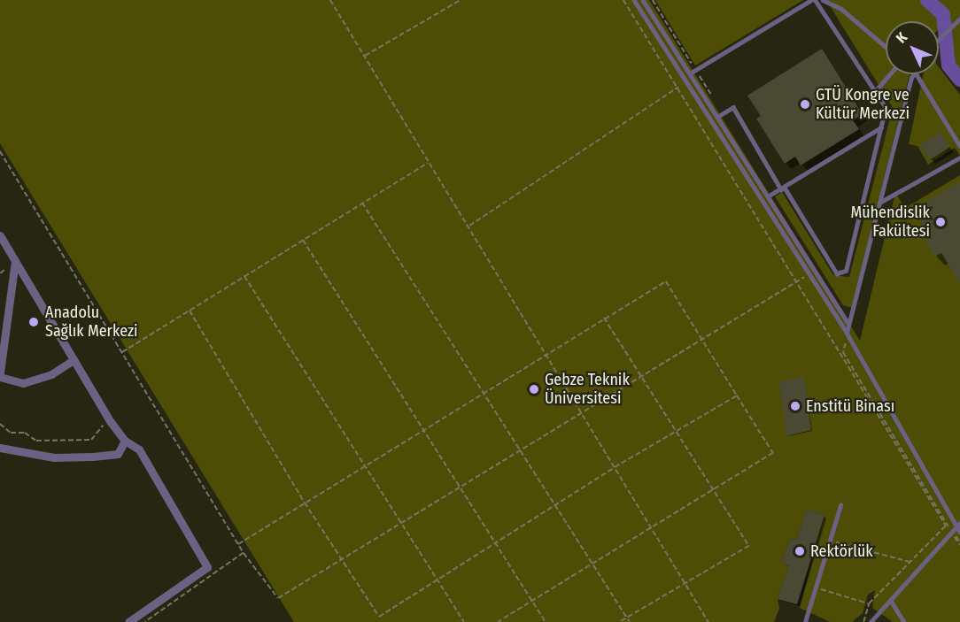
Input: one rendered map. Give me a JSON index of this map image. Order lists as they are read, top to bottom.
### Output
{
  "places": [
    "GTÜ Kongre ve Kültür Merkezi",
    "Mühendislik Fakültesi",
    "Anadolu Sağlık Merkezi",
    "Gebze Teknik Üniversitesi",
    "Enstitü Binası",
    "Rektörlük"
  ],
  "north": "top left"
}
